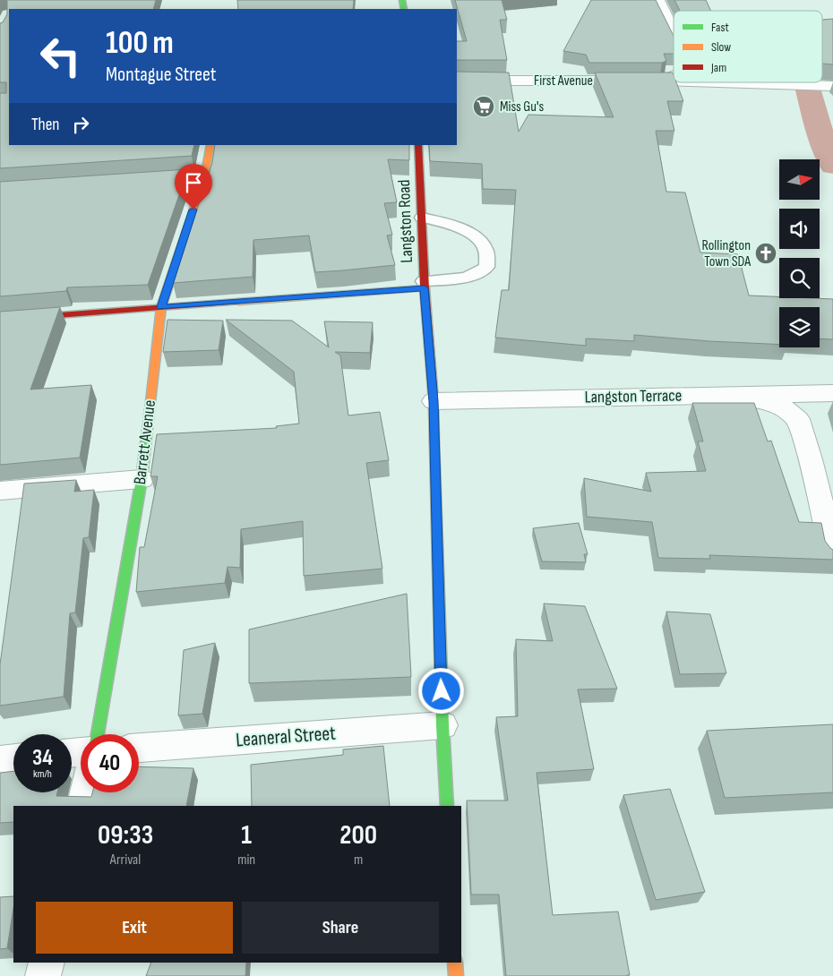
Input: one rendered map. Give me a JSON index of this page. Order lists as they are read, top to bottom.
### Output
{
  "streets": {
    "street": [
      "First Avenue",
      "Langston Road",
      "Langston Terrace",
      "Barrett Avenue",
      "Leaneral Street"
    ]
  },
  "crossings": [
    ["Langston Road", "Langston Terrace"],
    ["Langston Road", "Leaneral Street"]
  ],
  "places": {
    "supermarket": ["Miss Gu's"],
    "church": ["Rollington Town SDA"]
  },
  "legend": ["Fast", "Slow", "Jam"],
  "north": "right",
  "page": {
    "turn": ["100 m", "Montague Street"],
    "then": "Then",
    "speed": "34 km/h",
    "limit": "40",
    "eta": [
      "09:33",
      "Arrival",
      "1",
      "min",
      "200",
      "m"
    ],
    "buttons": ["Exit", "Share"]
  }
}
